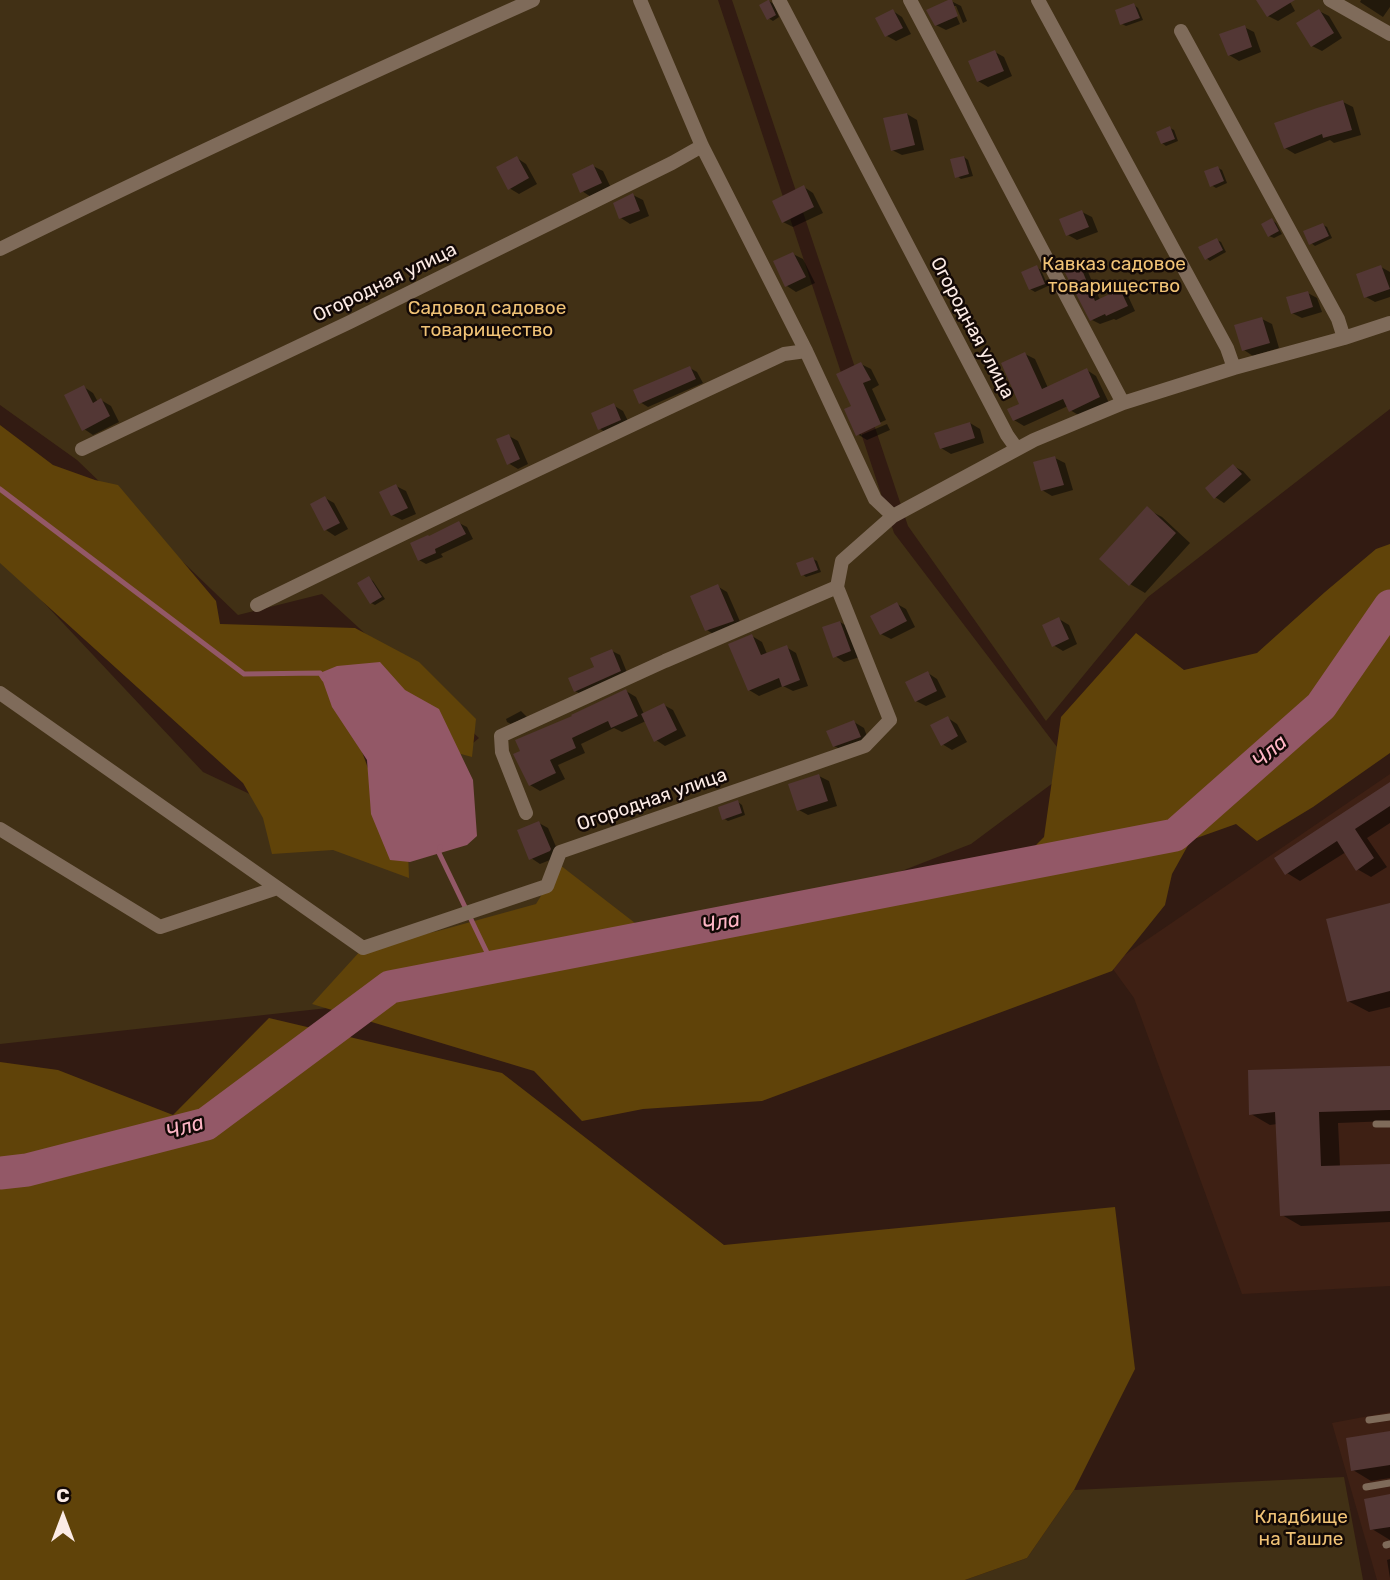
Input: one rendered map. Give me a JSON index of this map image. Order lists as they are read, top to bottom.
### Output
{
  "streets": {
    "street": ["Огородная улица"]
  },
  "water": ["Чла"],
  "parks": ["Кавказ садовое товарищество", "Садовод садовое товарищество", "Кладбище на Ташле"],
  "north": "top"
}
